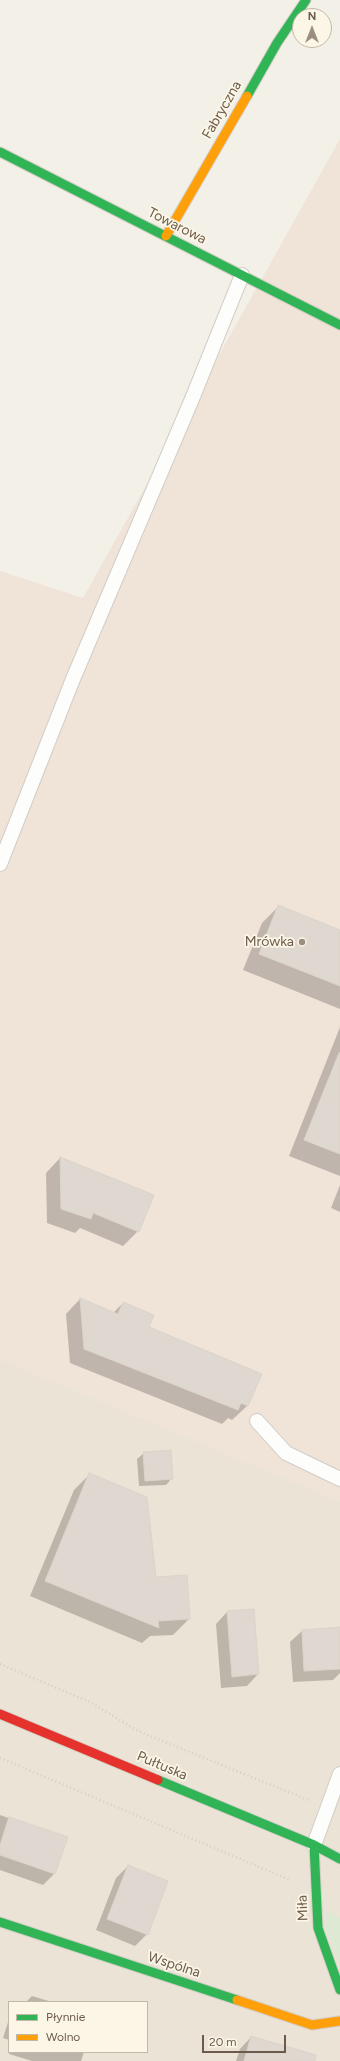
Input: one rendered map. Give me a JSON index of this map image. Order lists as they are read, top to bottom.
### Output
{
  "streets": {
    "street": [
      "Fabryczna",
      "Towarowa",
      "Pułtuska",
      "Miła",
      "Wspólna"
    ]
  },
  "crossings": [
    ["Fabryczna", "Towarowa"],
    ["Pułtuska", "Miła"]
  ],
  "places": ["Mrówka"],
  "legend": ["Płynnie", "Wolno"],
  "scale_bar": "20 m",
  "north": "top"
}
